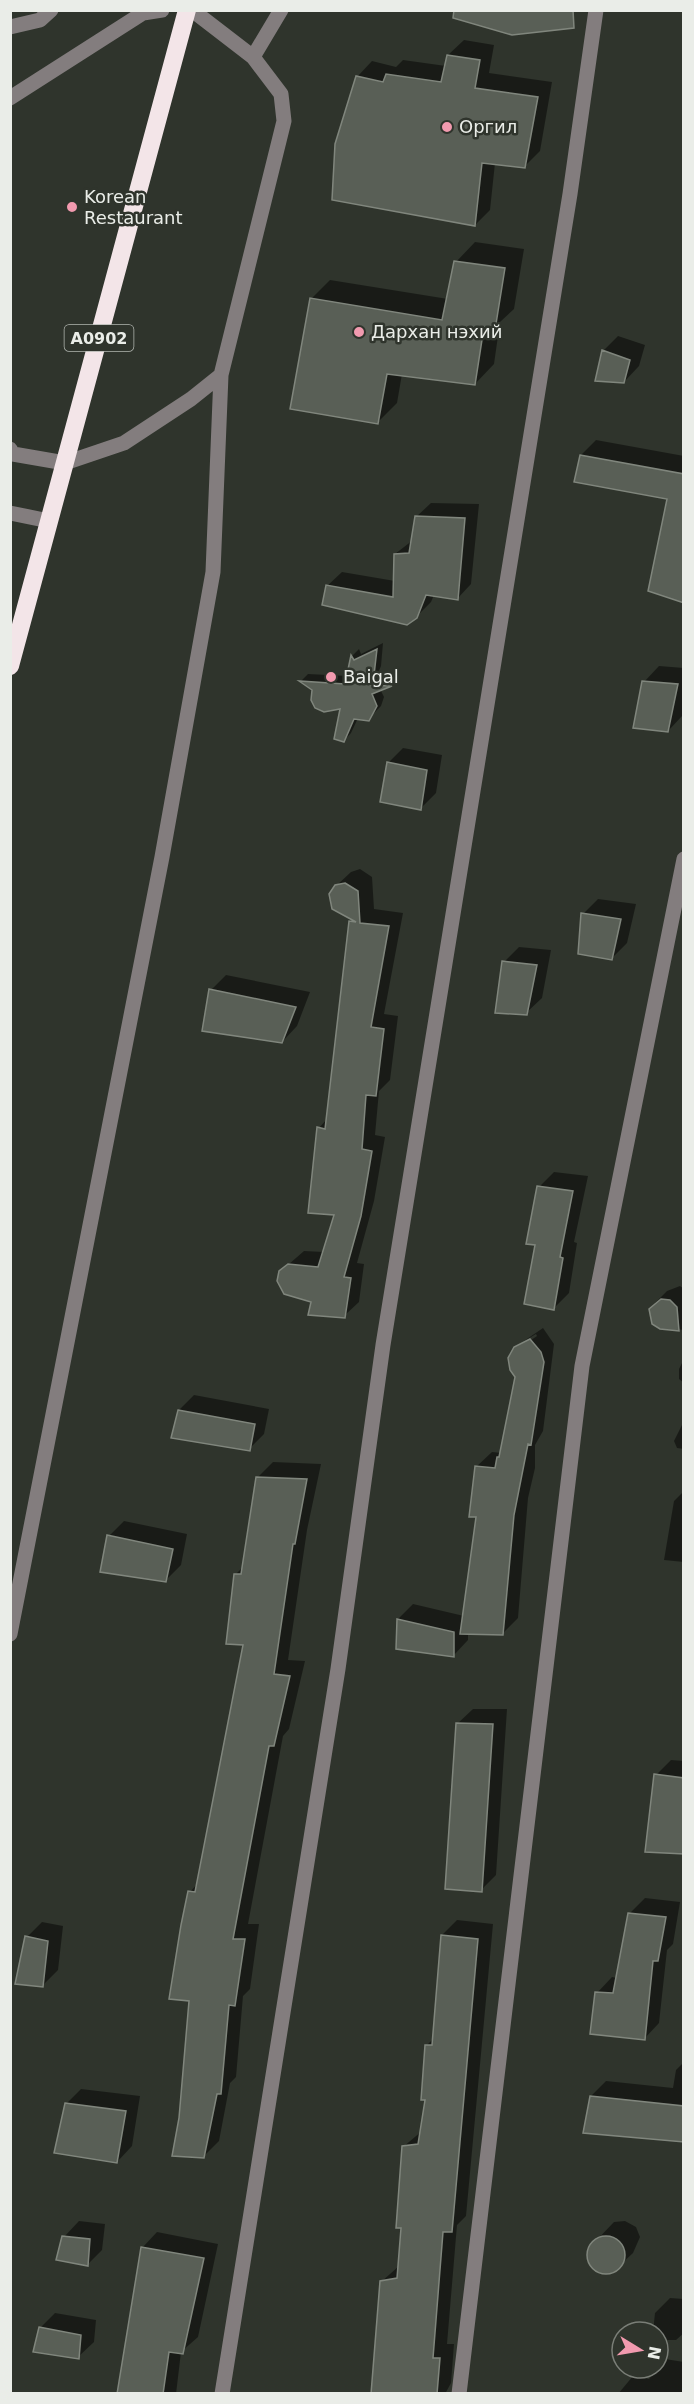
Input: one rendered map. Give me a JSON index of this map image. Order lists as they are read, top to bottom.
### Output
{
  "streets": {
    "highway": ["A0902"]
  },
  "places": [
    "Оргил",
    "Korean Restaurant",
    "Дархан нэхий",
    "Baigal"
  ],
  "north": "right"
}
